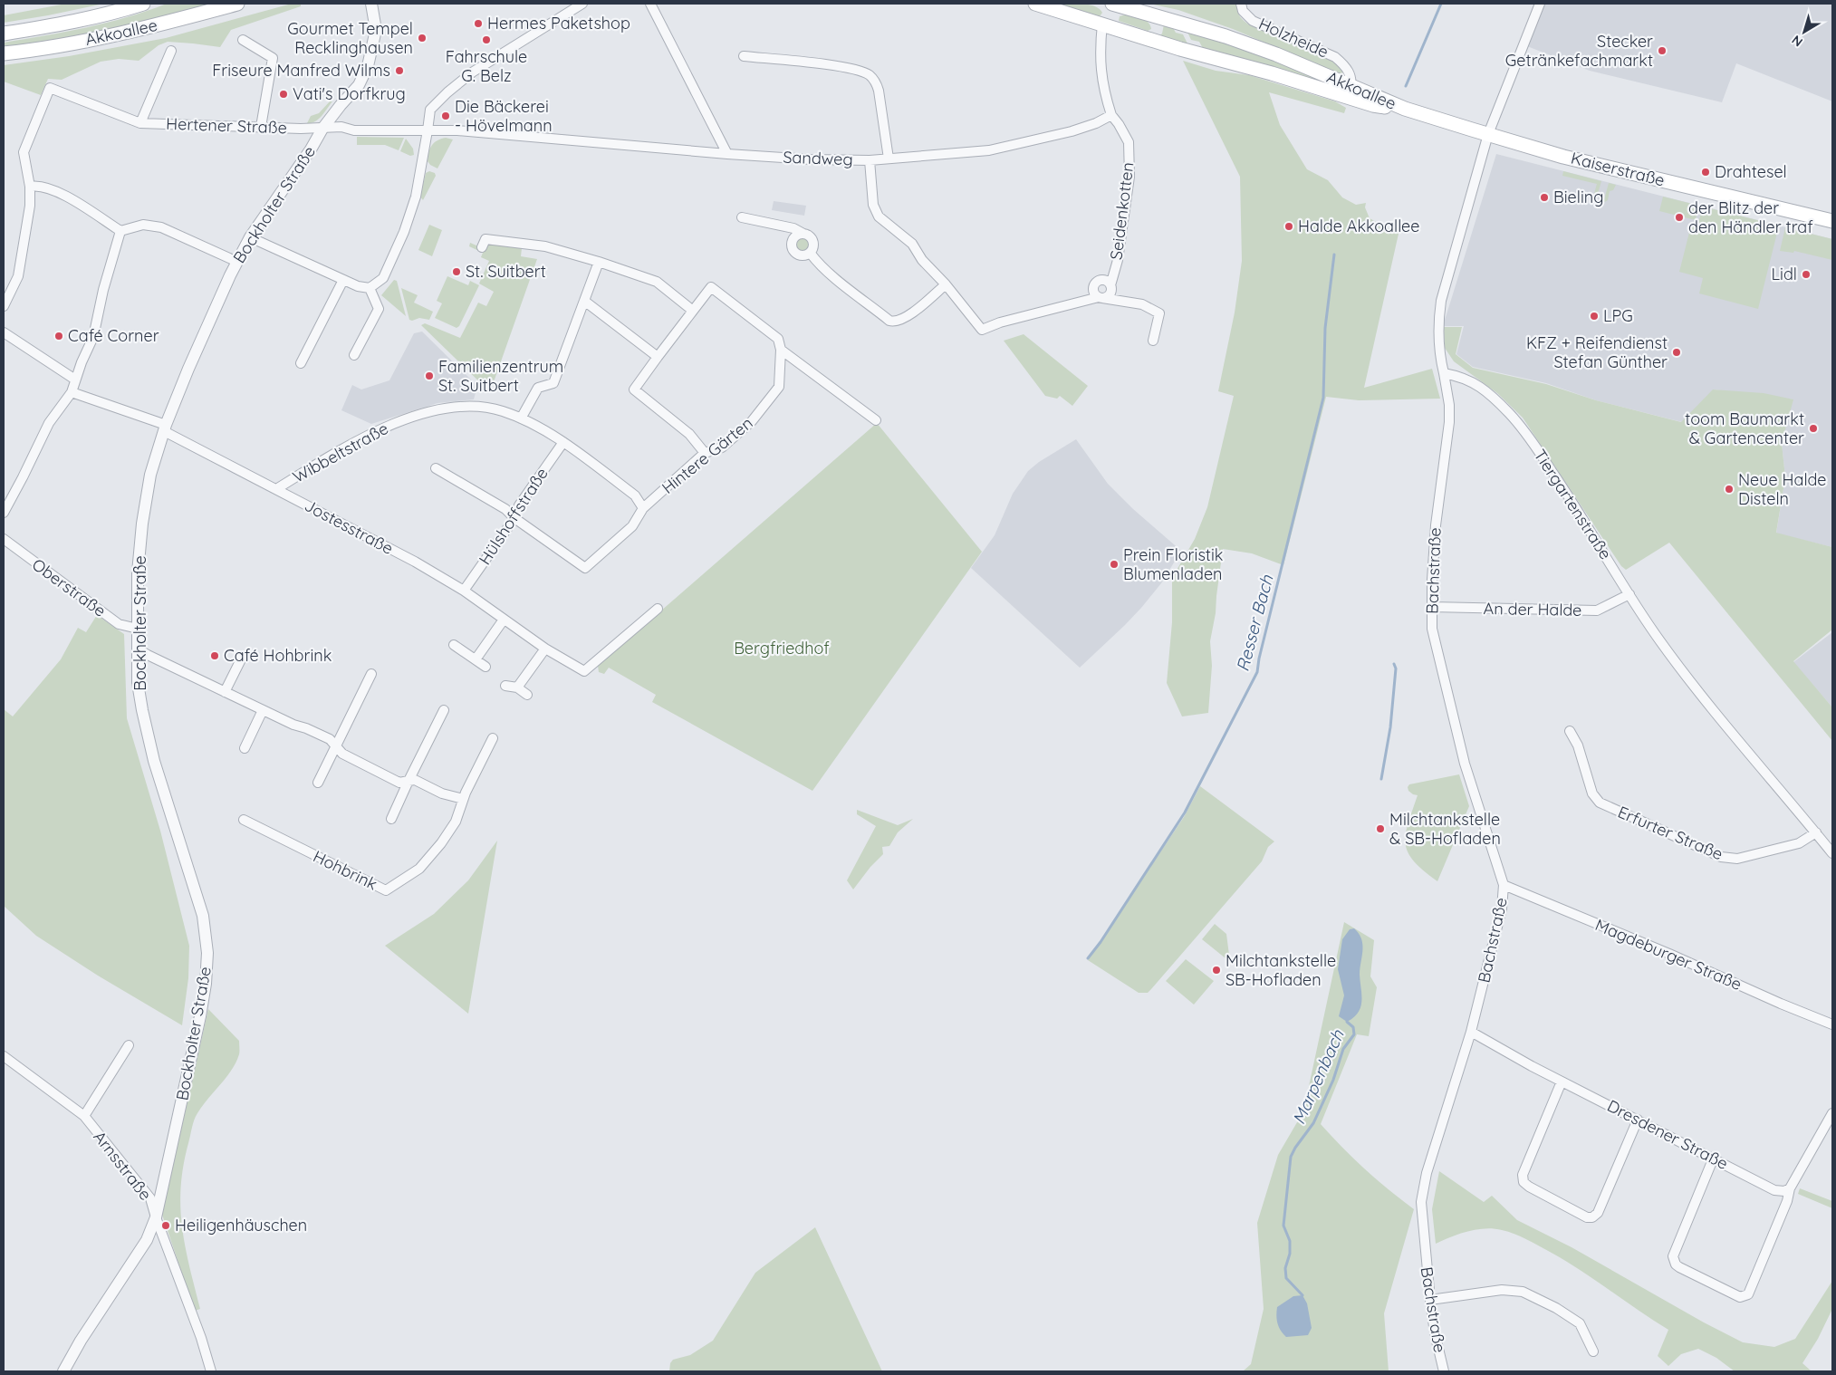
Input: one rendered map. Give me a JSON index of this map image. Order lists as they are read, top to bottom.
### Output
{
  "streets": {
    "main road": ["Akkoallee", "Kaiserstraße"],
    "street": [
      "Holzheide",
      "Hertener Straße",
      "Sandweg",
      "Bockholter Straße",
      "Seidenkotten",
      "Wibbeltstraße",
      "Hintere Gärten",
      "Tiergartenstraße",
      "Hülshoffstraße",
      "Jostesstraße",
      "Bachstraße",
      "Oberstraße",
      "An der Halde",
      "Erfurter Straße",
      "Hohbrink",
      "Magdeburger Straße",
      "Dresdener Straße",
      "Arnsstraße"
    ]
  },
  "crossings": [
    ["Akkoallee", "Holzheide"],
    ["Akkoallee", "Kaiserstraße"],
    ["Hertener Straße", "Sandweg"],
    ["Hertener Straße", "Bockholter Straße"],
    ["Sandweg", "Seidenkotten"],
    ["Bockholter Straße", "Jostesstraße"],
    ["Bockholter Straße", "Oberstraße"],
    ["Bockholter Straße", "Arnsstraße"],
    ["Wibbeltstraße", "Hintere Gärten"],
    ["Wibbeltstraße", "Hülshoffstraße"],
    ["Wibbeltstraße", "Jostesstraße"],
    ["Hintere Gärten", "Hülshoffstraße"],
    ["Tiergartenstraße", "Bachstraße"],
    ["Tiergartenstraße", "An der Halde"],
    ["Tiergartenstraße", "Erfurter Straße"],
    ["Hülshoffstraße", "Jostesstraße"],
    ["Bachstraße", "An der Halde"],
    ["Bachstraße", "Magdeburger Straße"],
    ["Bachstraße", "Dresdener Straße"]
  ],
  "water": ["Resser Bach", "Marpenbach"],
  "parks": ["Bergfriedhof"],
  "places": [
    "Hermes Paketshop",
    "Gourmet Tempel Recklinghausen",
    "Fahrschule G. Belz",
    "Stecker Getränkefachmarkt",
    "Friseure Manfred Wilms",
    "Vati's Dorfkrug",
    "Die Bäckerei - Hövelmann",
    "Drahtesel",
    "Bieling",
    "der Blitz der den Händler traf",
    "Halde Akkoallee",
    "St. Suitbert",
    "Lidl",
    "LPG",
    "Café Corner",
    "KFZ + Reifendienst Stefan Günther",
    "Familienzentrum St. Suitbert",
    "toom Baumarkt & Gartencenter",
    "Neue Halde Disteln",
    "Prein Floristik Blumenladen",
    "Café Hohbrink",
    "Milchtankstelle & SB-Hofladen",
    "Milchtankstelle SB-Hofladen",
    "Heiligenhäuschen"
  ],
  "north": "bottom left"
}
